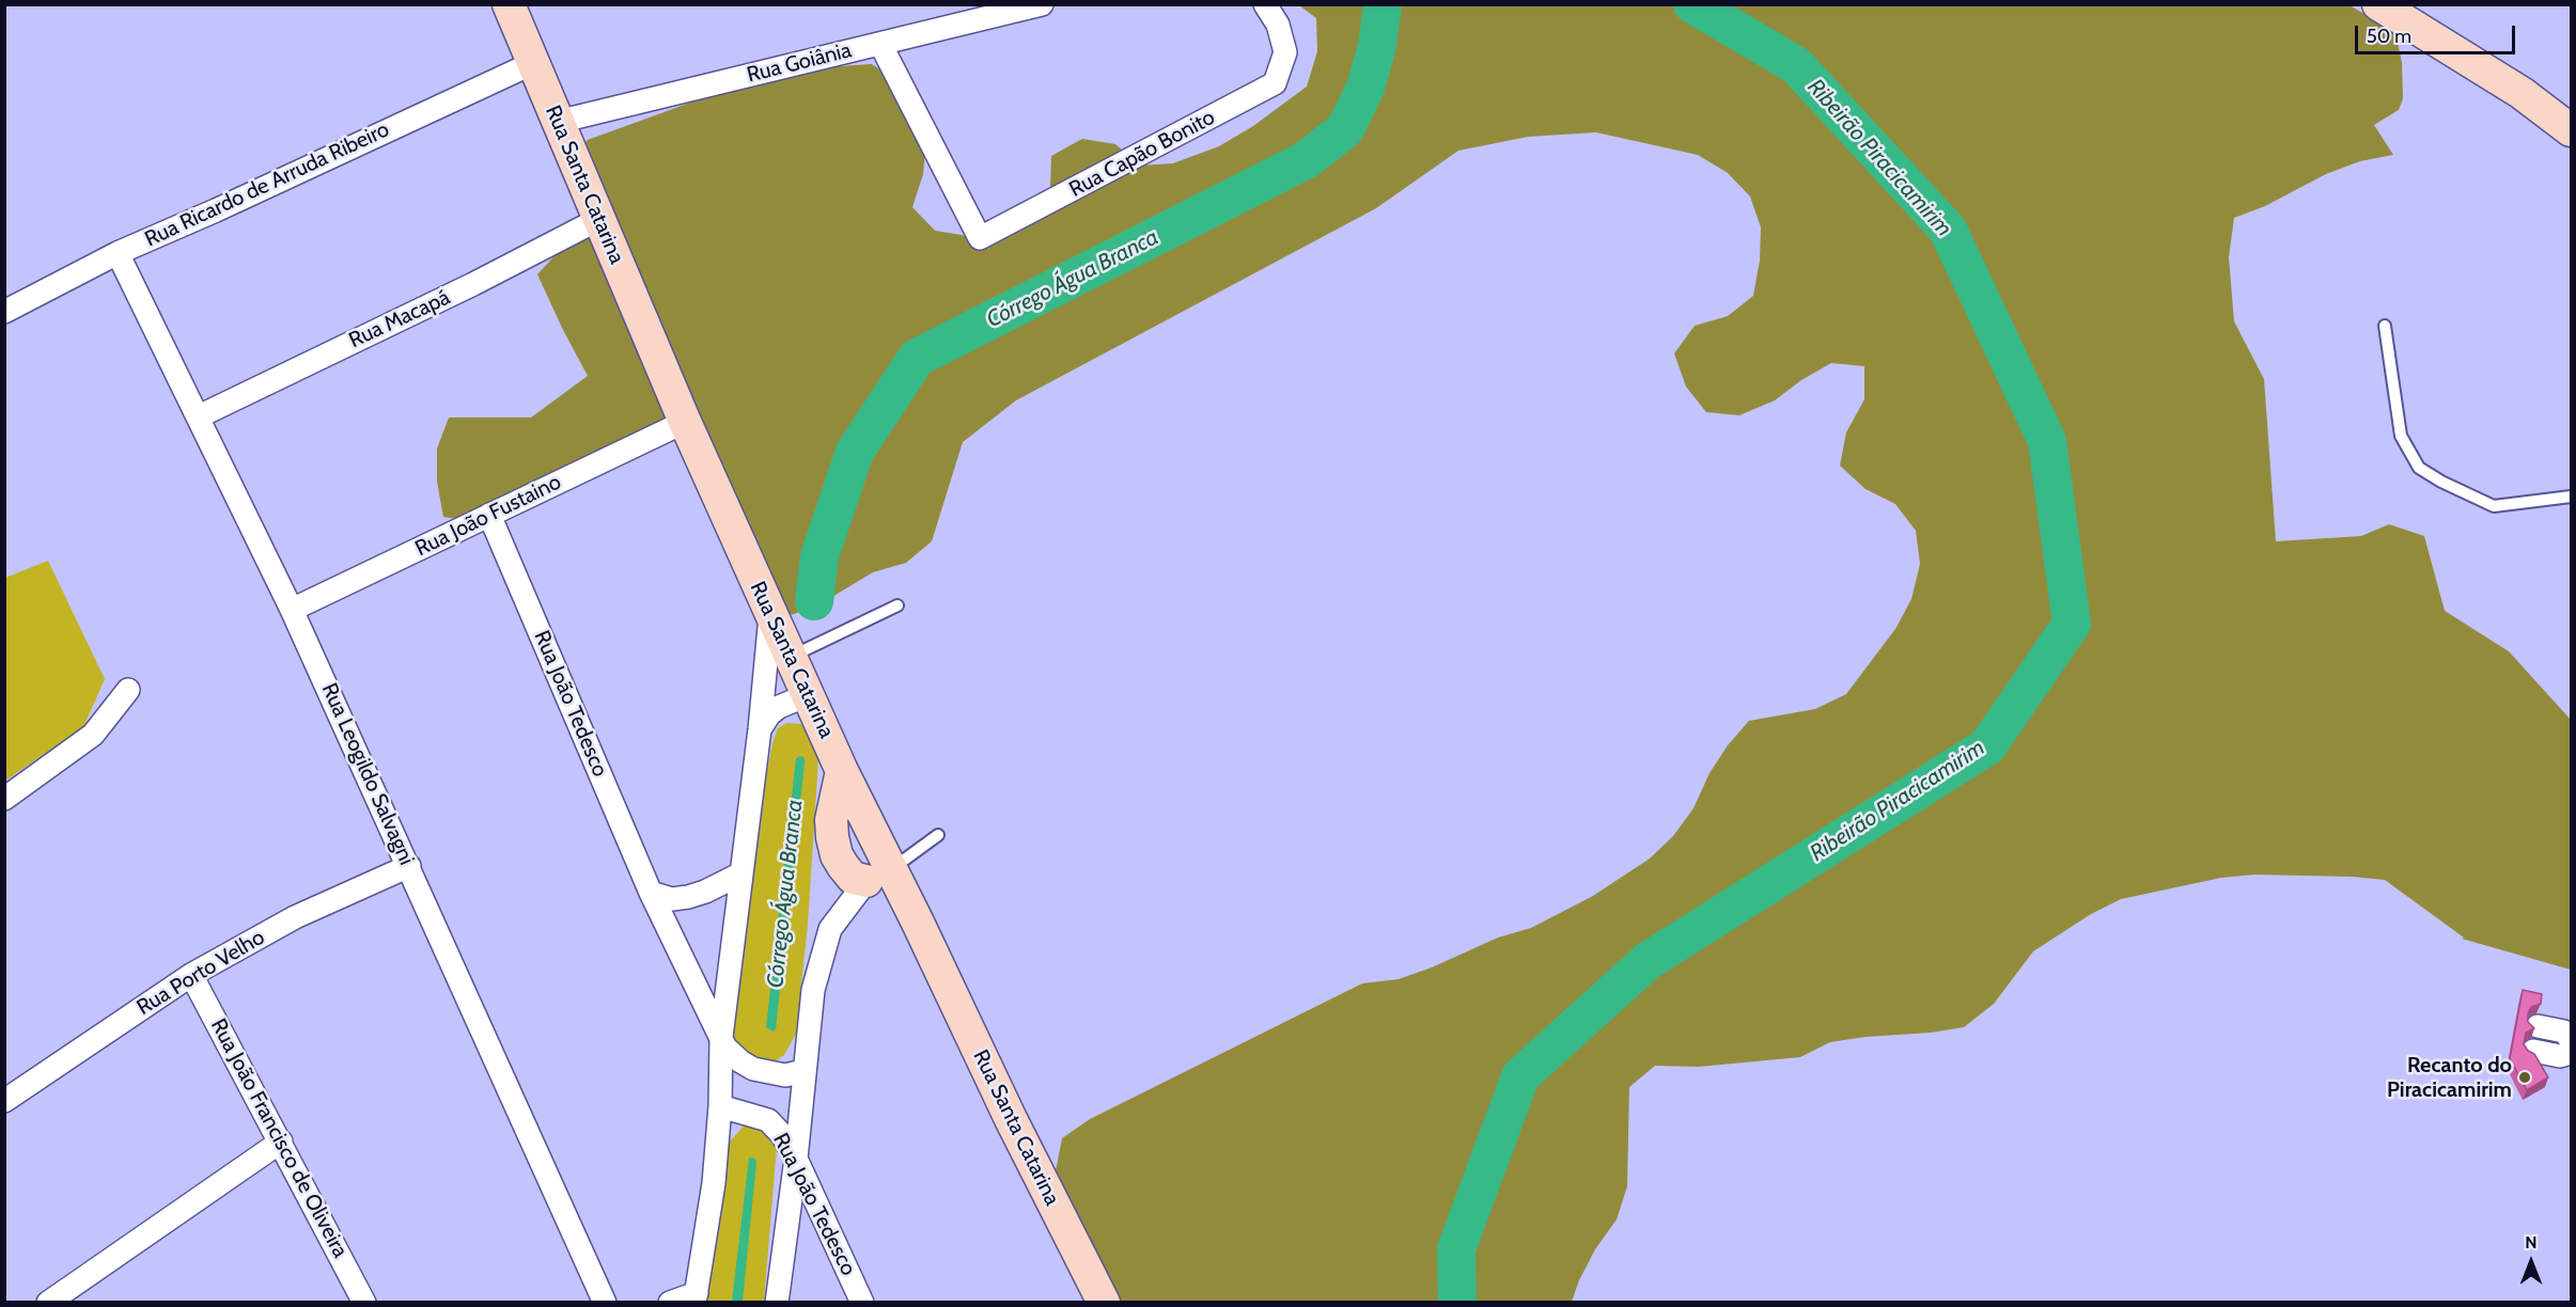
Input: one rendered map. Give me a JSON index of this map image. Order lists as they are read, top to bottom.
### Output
{
  "streets": {
    "street": [
      "Rua Goiânia",
      "Rua Capão Bonito",
      "Rua Ricardo de Arruda Ribeiro",
      "Rua Santa Catarina",
      "Rua Macapá",
      "Rua João Fustaino",
      "Rua João Tedesco",
      "Rua Leogildo Salvagni",
      "Rua Porto Velho",
      "Rua João Francisco de Oliveira"
    ]
  },
  "crossings": [
    ["Rua Goiânia", "Rua Capão Bonito"],
    ["Rua Goiânia", "Rua Santa Catarina"],
    ["Rua Ricardo de Arruda Ribeiro", "Rua Santa Catarina"],
    ["Rua Ricardo de Arruda Ribeiro", "Rua Leogildo Salvagni"],
    ["Rua Santa Catarina", "Rua Macapá"],
    ["Rua Santa Catarina", "Rua João Fustaino"],
    ["Rua Macapá", "Rua Leogildo Salvagni"],
    ["Rua João Fustaino", "Rua João Tedesco"],
    ["Rua João Fustaino", "Rua Leogildo Salvagni"],
    ["Rua Leogildo Salvagni", "Rua Porto Velho"],
    ["Rua Porto Velho", "Rua João Francisco de Oliveira"]
  ],
  "water": ["Ribeirão Piracicamirim", "Córrego Água Branca"],
  "places": ["Recanto do Piracicamirim"],
  "scale_bar": "50 m",
  "north": "top"
}
